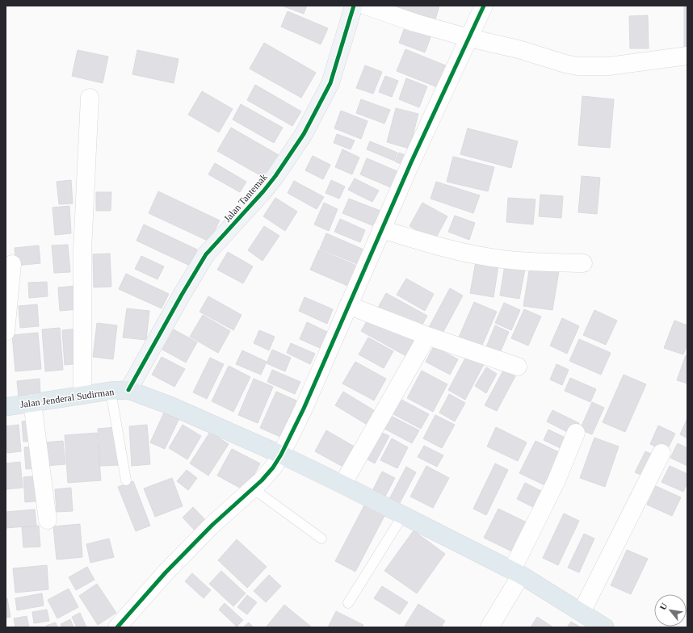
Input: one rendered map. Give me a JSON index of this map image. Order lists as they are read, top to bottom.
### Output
{
  "streets": {
    "main road": ["Jalan Jenderal Sudirman"],
    "street": ["Jalan Tantemak"]
  },
  "crossings": [
    ["Jalan Tantemak", "Jalan Jenderal Sudirman"]
  ],
  "north": "top left"
}
